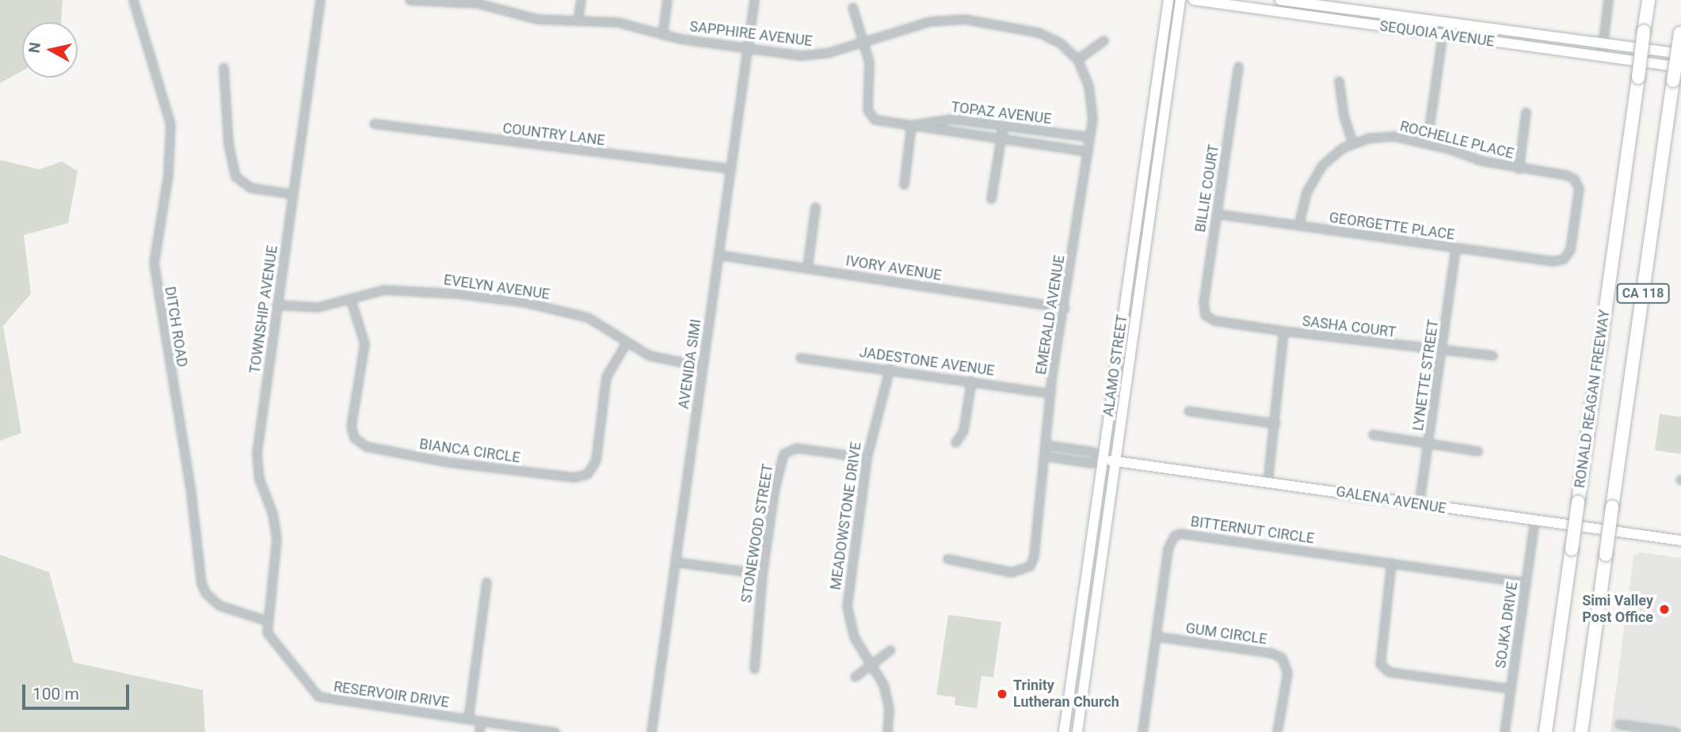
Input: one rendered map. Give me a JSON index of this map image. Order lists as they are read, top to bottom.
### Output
{
  "streets": {
    "highway": ["CA 118", "RONALD REAGAN FREEWAY"],
    "main road": ["SEQUOIA AVENUE", "ALAMO STREET", "GALENA AVENUE"],
    "street": [
      "SAPPHIRE AVENUE",
      "TOPAZ AVENUE",
      "COUNTRY LANE",
      "ROCHELLE PLACE",
      "BILLIE COURT",
      "GEORGETTE PLACE",
      "IVORY AVENUE",
      "EVELYN AVENUE",
      "TOWNSHIP AVENUE",
      "EMERALD AVENUE",
      "DITCH ROAD",
      "SASHA COURT",
      "JADESTONE AVENUE",
      "AVENIDA SIMI",
      "LYNETTE STREET",
      "BIANCA CIRCLE",
      "MEADOWSTONE DRIVE",
      "BITTERNUT CIRCLE",
      "STONEWOOD STREET",
      "SOJKA DRIVE",
      "GUM CIRCLE",
      "RESERVOIR DRIVE"
    ]
  },
  "crossings": [
    ["SAPPHIRE AVENUE", "TOPAZ AVENUE"],
    ["SAPPHIRE AVENUE", "EMERALD AVENUE"],
    ["SAPPHIRE AVENUE", "AVENIDA SIMI"],
    ["TOPAZ AVENUE", "EMERALD AVENUE"],
    ["COUNTRY LANE", "AVENIDA SIMI"],
    ["ROCHELLE PLACE", "GEORGETTE PLACE"],
    ["BILLIE COURT", "GEORGETTE PLACE"],
    ["BILLIE COURT", "SASHA COURT"],
    ["GEORGETTE PLACE", "LYNETTE STREET"],
    ["IVORY AVENUE", "EMERALD AVENUE"],
    ["IVORY AVENUE", "AVENIDA SIMI"],
    ["EVELYN AVENUE", "TOWNSHIP AVENUE"],
    ["EVELYN AVENUE", "AVENIDA SIMI"],
    ["EVELYN AVENUE", "BIANCA CIRCLE"],
    ["TOWNSHIP AVENUE", "DITCH ROAD"],
    ["TOWNSHIP AVENUE", "RESERVOIR DRIVE"],
    ["EMERALD AVENUE", "JADESTONE AVENUE"],
    ["EMERALD AVENUE", "GALENA AVENUE"],
    ["DITCH ROAD", "RESERVOIR DRIVE"],
    ["SASHA COURT", "LYNETTE STREET"],
    ["JADESTONE AVENUE", "MEADOWSTONE DRIVE"],
    ["ALAMO STREET", "GALENA AVENUE"],
    ["LYNETTE STREET", "GALENA AVENUE"],
    ["GALENA AVENUE", "SOJKA DRIVE"],
    ["MEADOWSTONE DRIVE", "STONEWOOD STREET"],
    ["BITTERNUT CIRCLE", "SOJKA DRIVE"],
    ["BITTERNUT CIRCLE", "GUM CIRCLE"]
  ],
  "places": ["Simi Valley Post Office", "Trinity Lutheran Church"],
  "scale_bar": "100 m",
  "north": "left"
}
